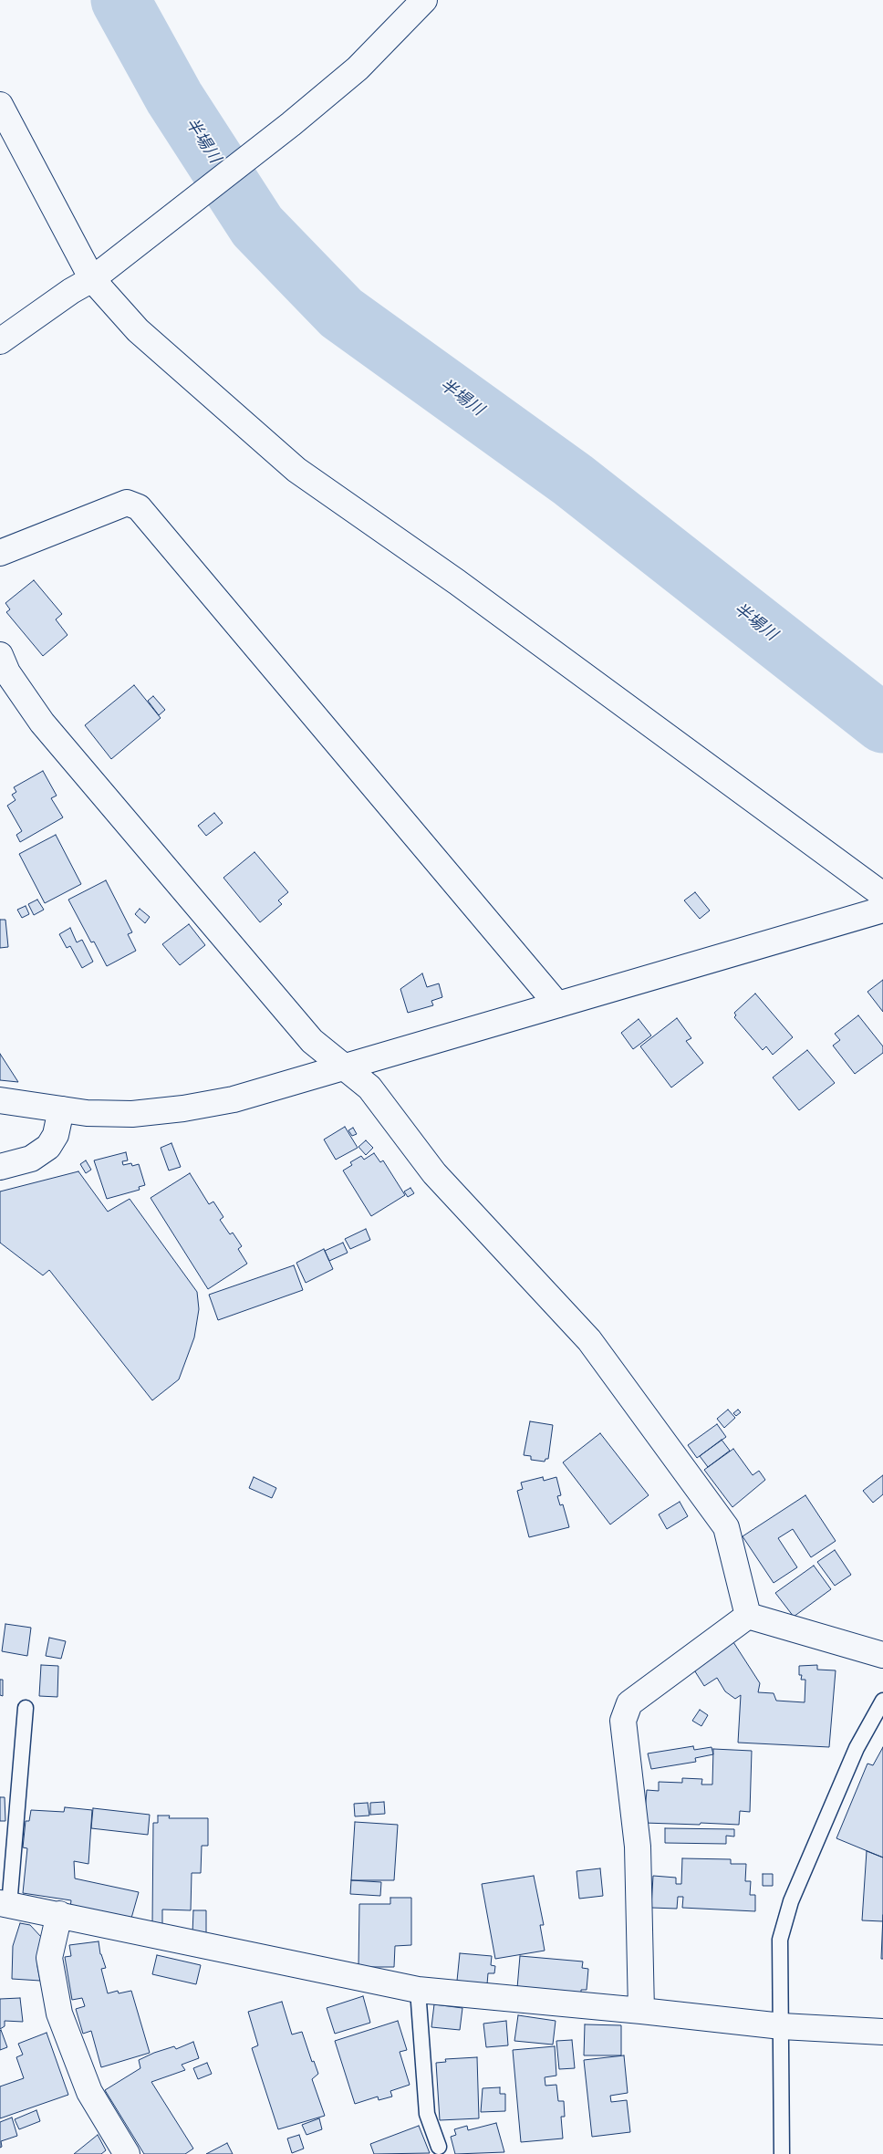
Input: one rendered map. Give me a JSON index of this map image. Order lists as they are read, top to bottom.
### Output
{
  "water": ["半場川"]
}
